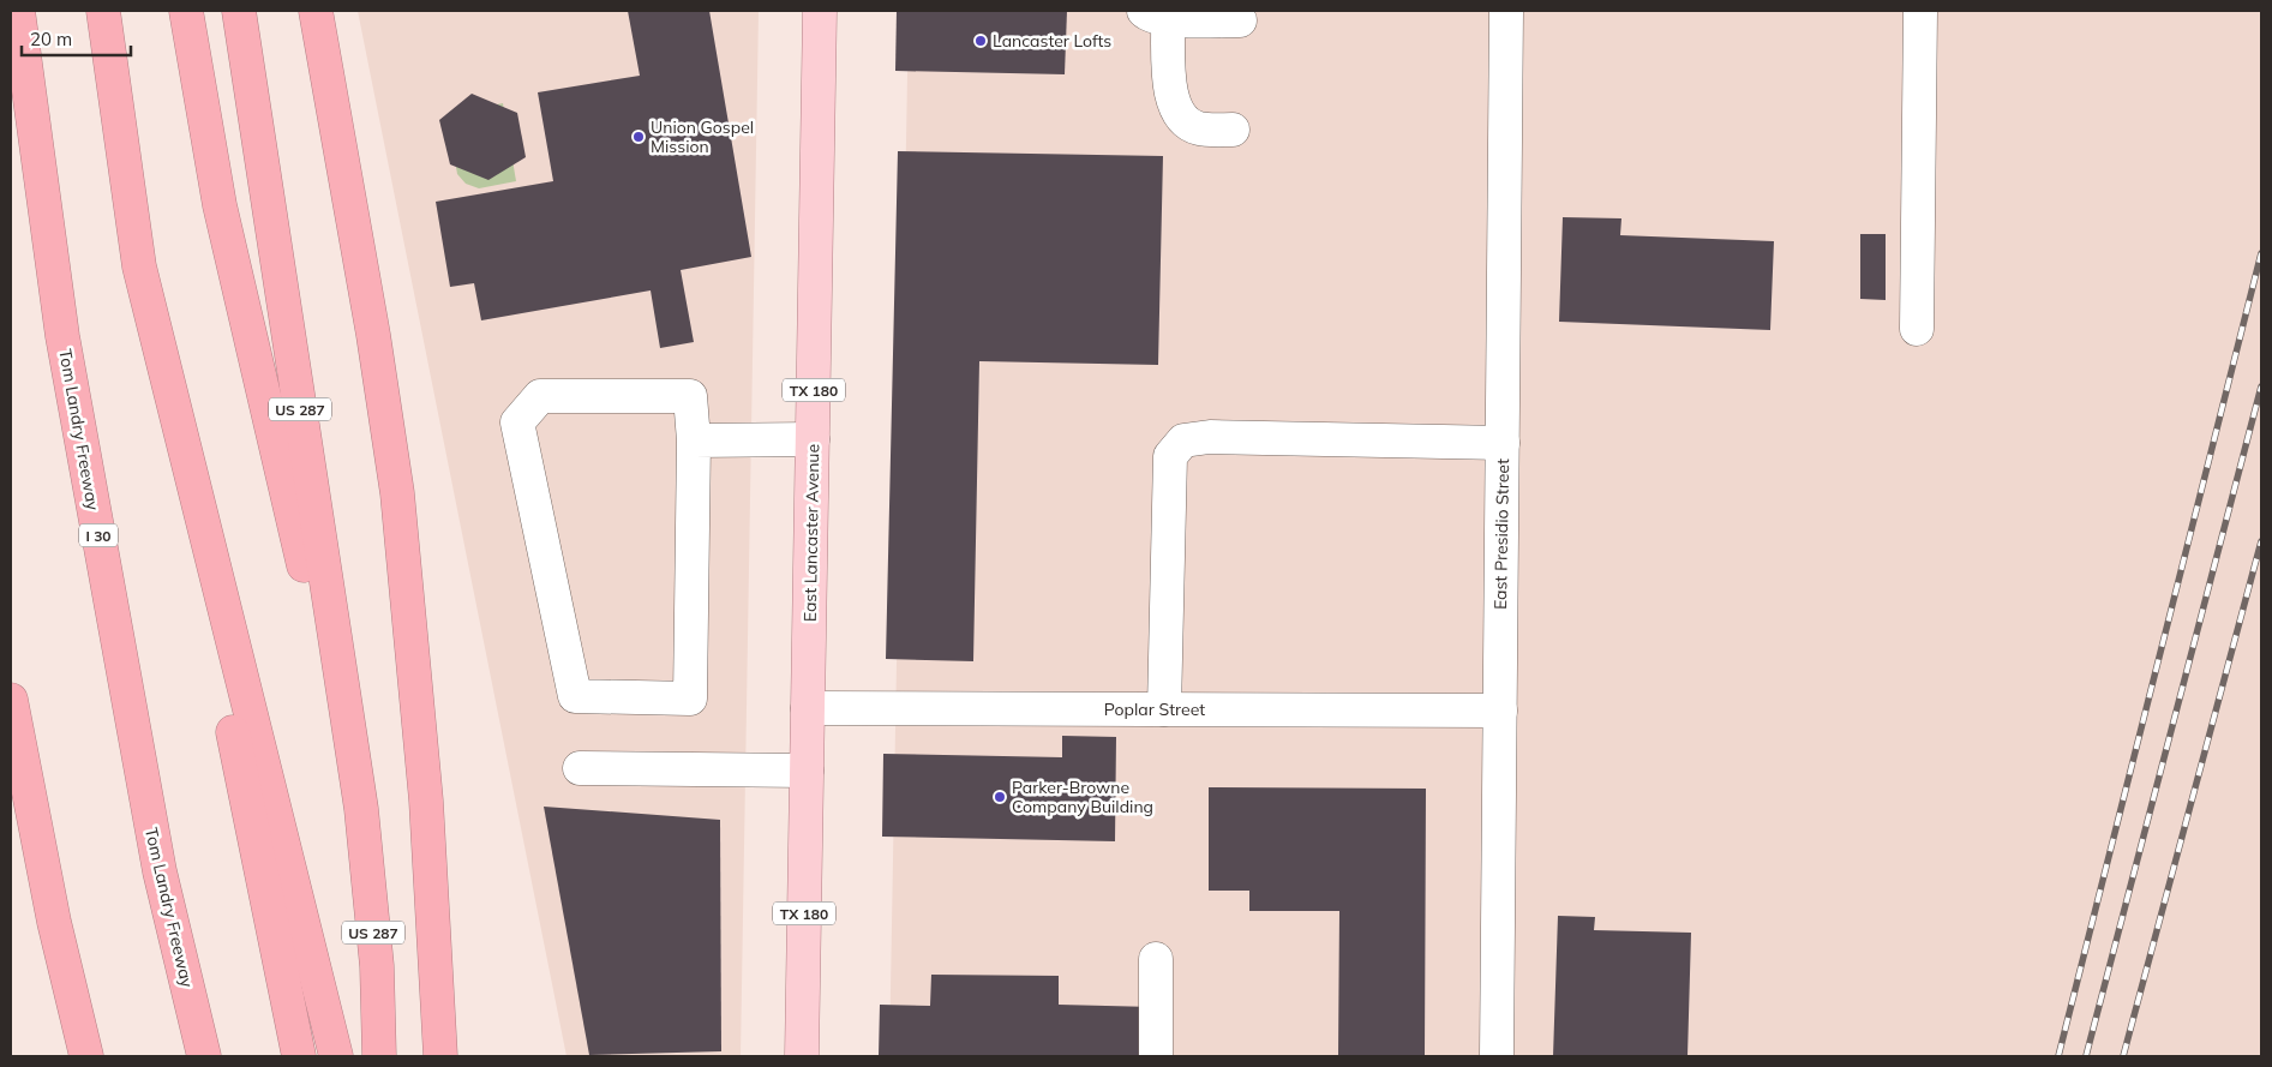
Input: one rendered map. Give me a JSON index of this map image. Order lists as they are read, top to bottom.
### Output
{
  "streets": {
    "highway": ["US 287", "Tom Landry Freeway", "I 30"],
    "main road": ["TX 180", "East Lancaster Avenue"],
    "street": ["East Presidio Street", "Poplar Street"]
  },
  "crossings": [
    ["East Lancaster Avenue", "Poplar Street"],
    ["East Presidio Street", "Poplar Street"]
  ],
  "places": ["Lancaster Lofts", "Union Gospel Mission", "Parker-Browne Company Building"],
  "scale_bar": "20 m"
}
